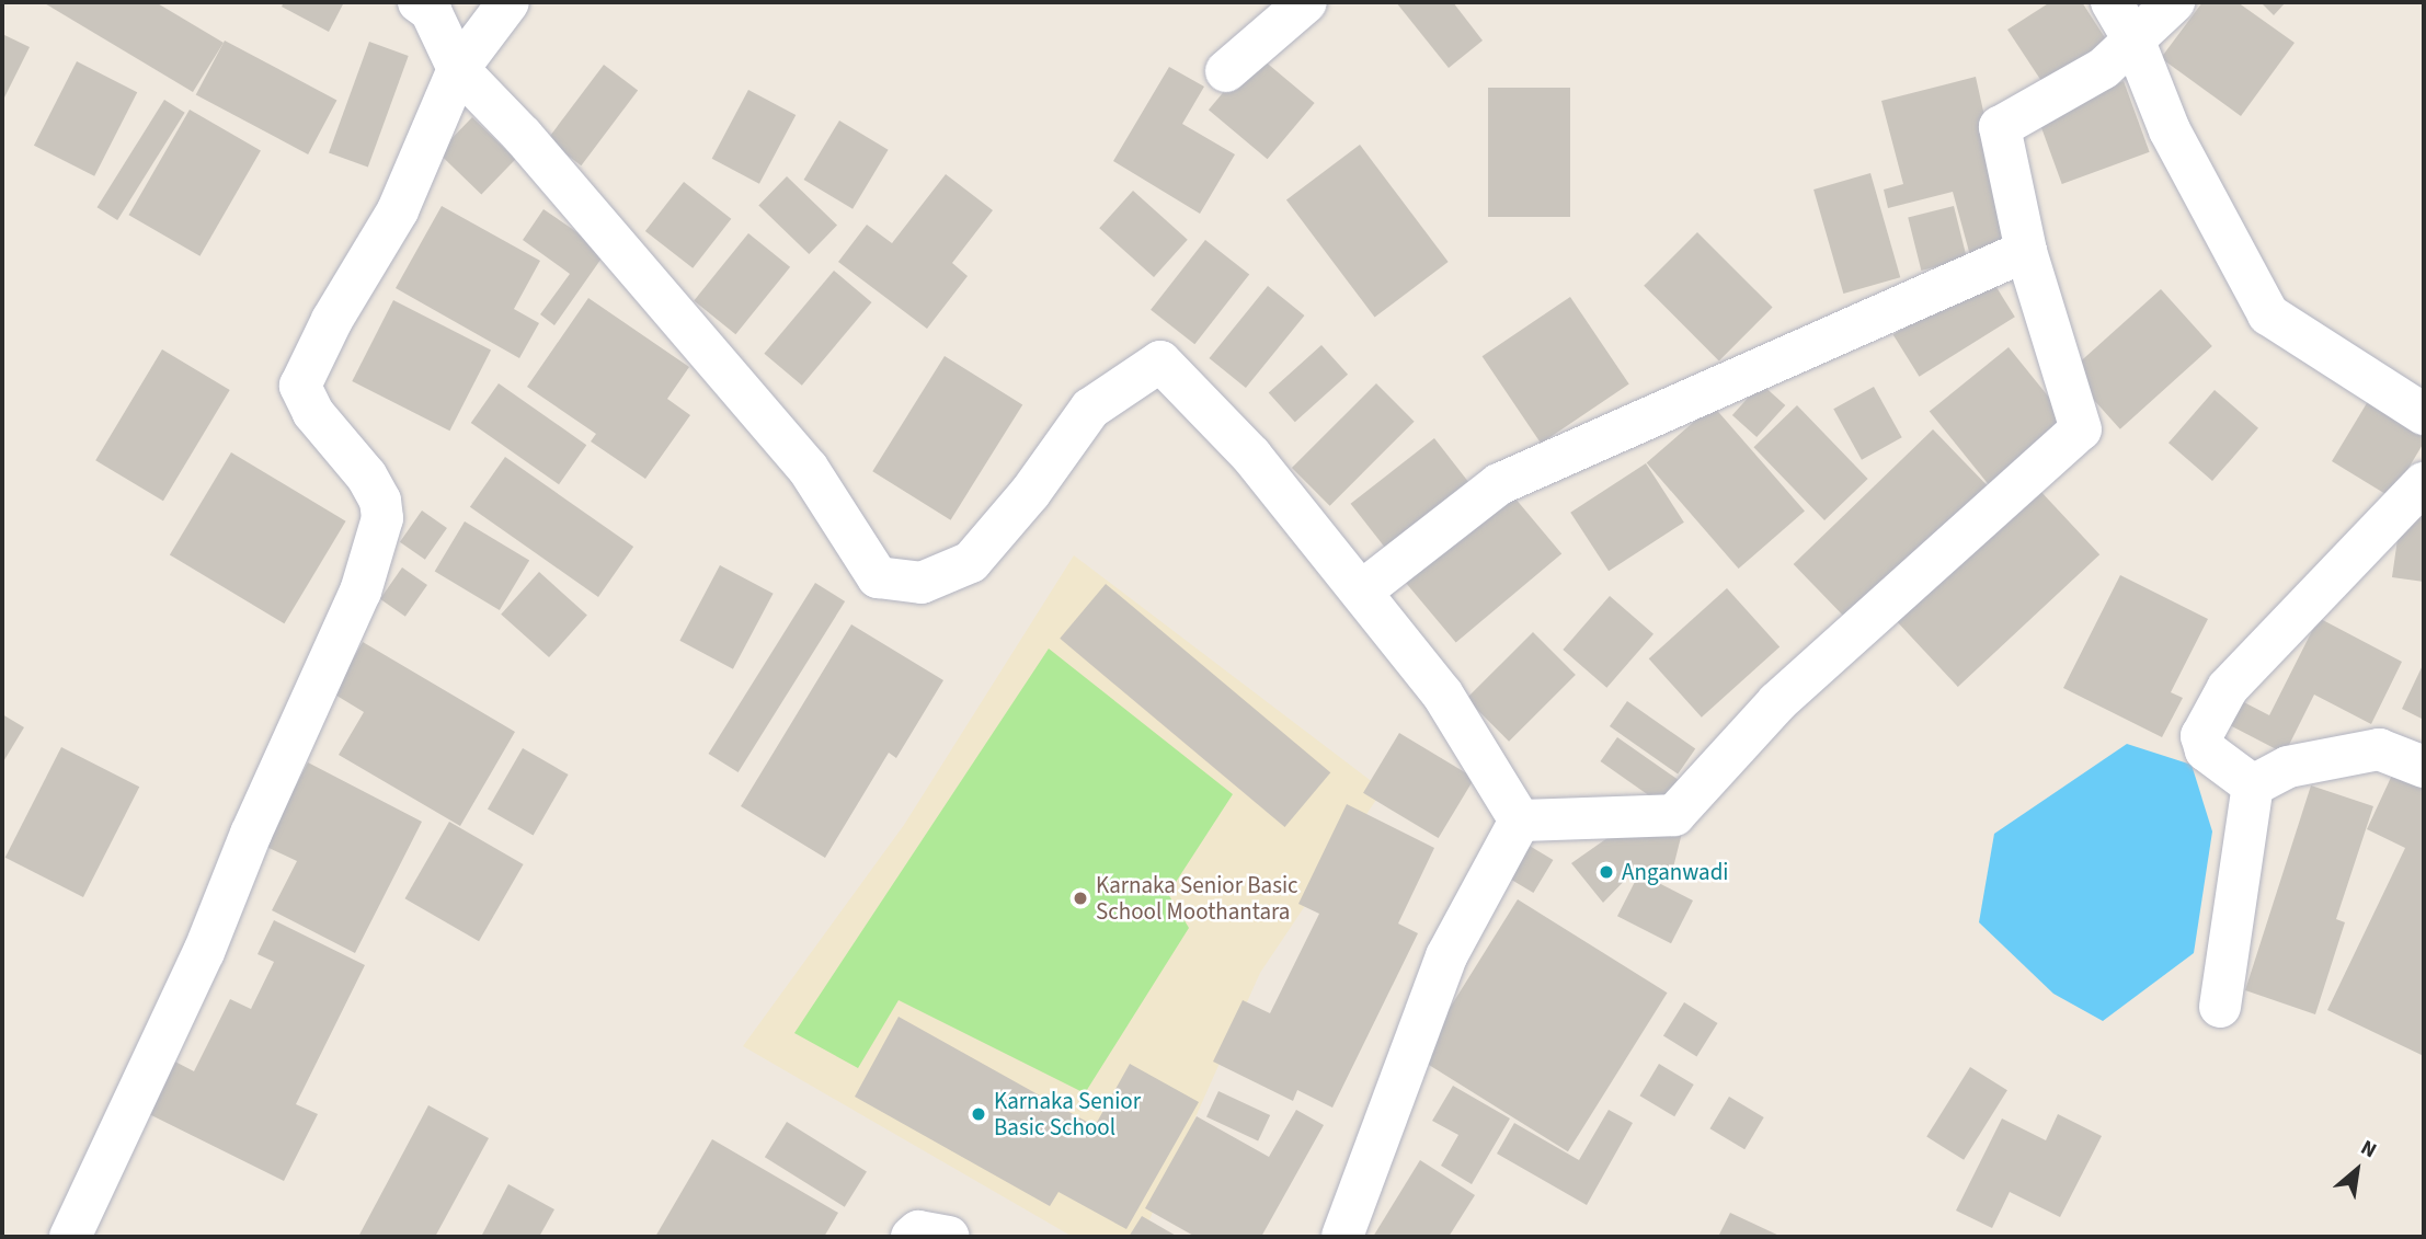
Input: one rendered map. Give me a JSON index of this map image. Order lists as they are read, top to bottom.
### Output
{
  "places": ["Anganwadi", "Karnaka Senior Basic School Moothantara", "Karnaka Senior Basic School"],
  "north": "top right"
}
